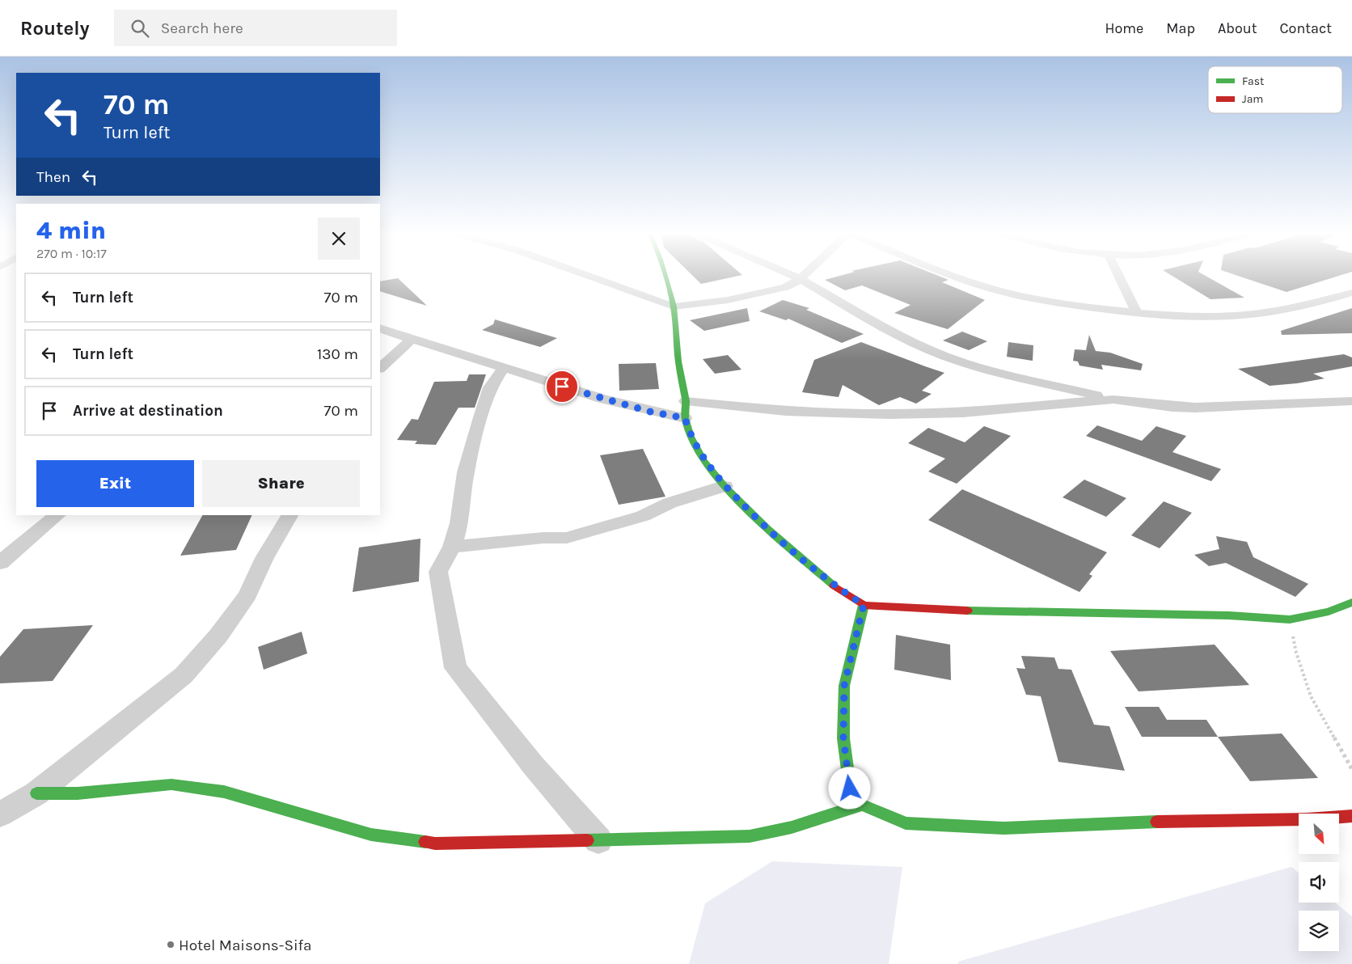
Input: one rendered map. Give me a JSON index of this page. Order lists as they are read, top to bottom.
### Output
{
  "places": ["Hotel Maisons-Sifa"],
  "legend": ["Fast", "Jam"],
  "north": "bottom right",
  "page": {
    "header": "Routely",
    "search": "Search here",
    "nav": [
      "Home",
      "Map",
      "About",
      "Contact"
    ],
    "turn": ["70 m", "Turn left"],
    "then": "Then",
    "heading": ["4 min", "270 m · 10:17"],
    "list": [
      {
        "name": "Turn left",
        "value": "70 m"
      },
      {
        "name": "Turn left",
        "value": "130 m"
      },
      {
        "name": "Arrive at destination",
        "value": "70 m"
      }
    ],
    "buttons": ["Exit", "Share"]
  }
}
